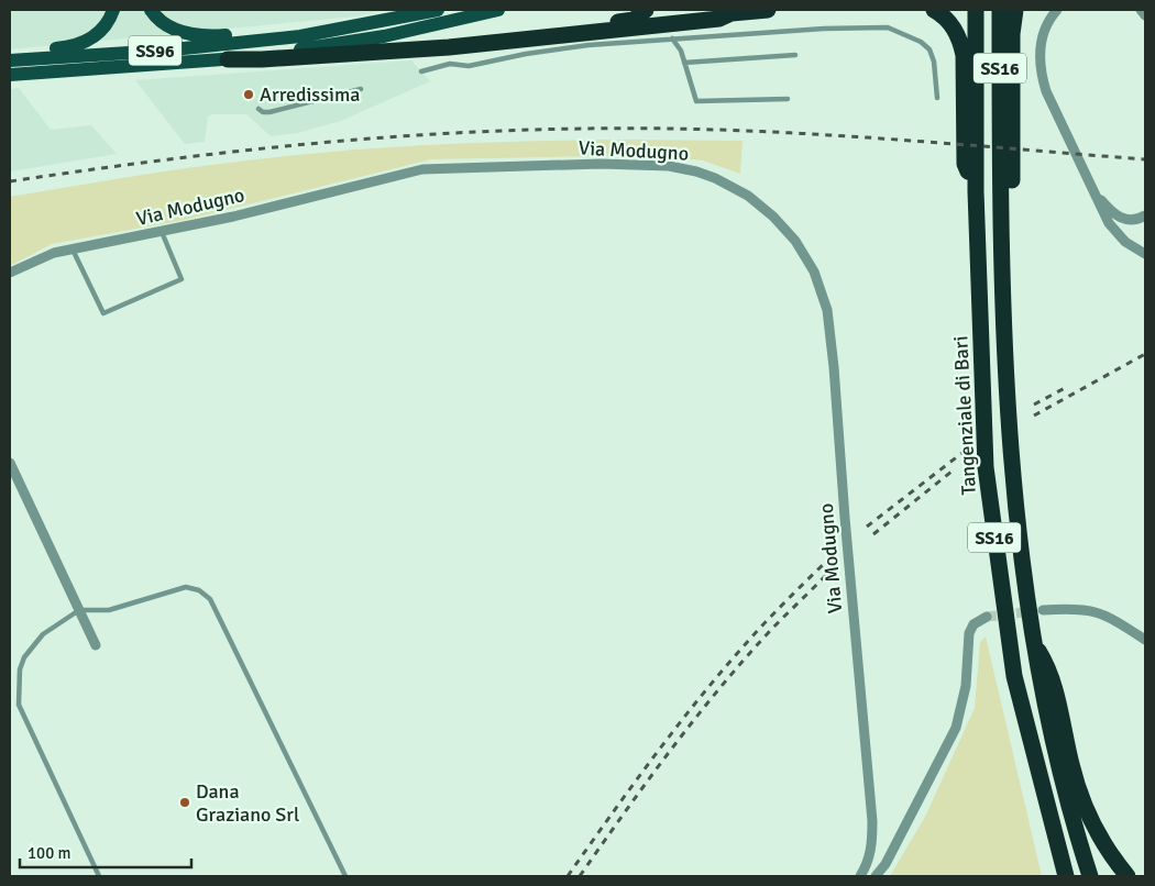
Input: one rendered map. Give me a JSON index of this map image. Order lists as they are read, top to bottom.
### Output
{
  "streets": {
    "highway": ["SS16", "Tangenziale di Bari"],
    "main road": ["SS96"],
    "street": ["Via Modugno"]
  },
  "places": ["Arredissima", "Dana Graziano Srl"],
  "scale_bar": "100 m"
}
